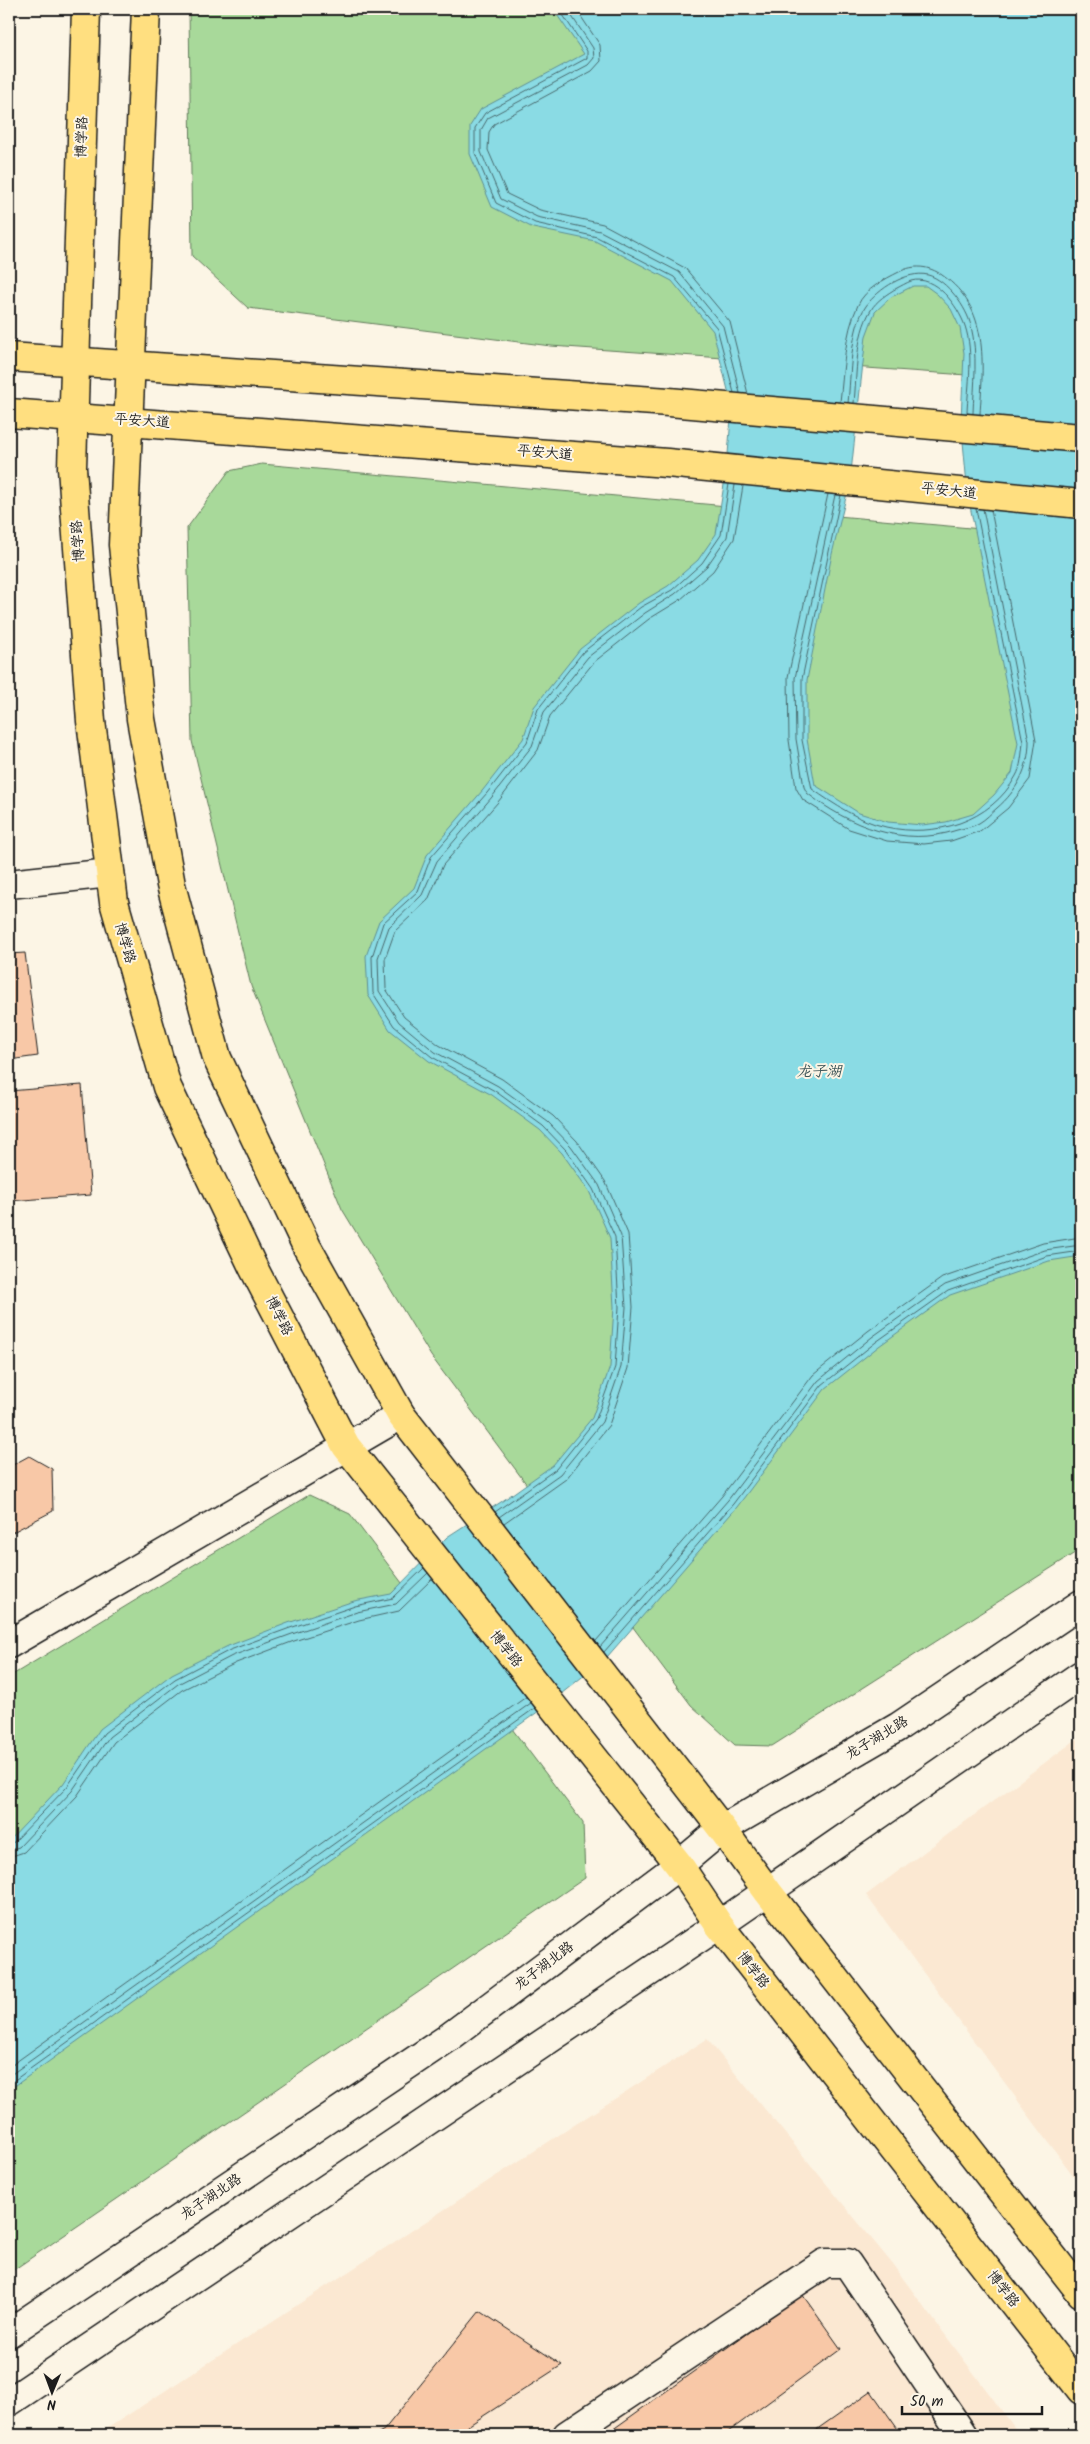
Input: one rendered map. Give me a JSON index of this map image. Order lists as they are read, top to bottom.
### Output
{
  "streets": {
    "main road": ["博学路", "平安大道"],
    "street": ["龙子湖北路"]
  },
  "crossings": [
    ["博学路", "平安大道"],
    ["博学路", "龙子湖北路"]
  ],
  "water": ["龙子湖"],
  "scale_bar": "50 m",
  "north": "bottom"
}
